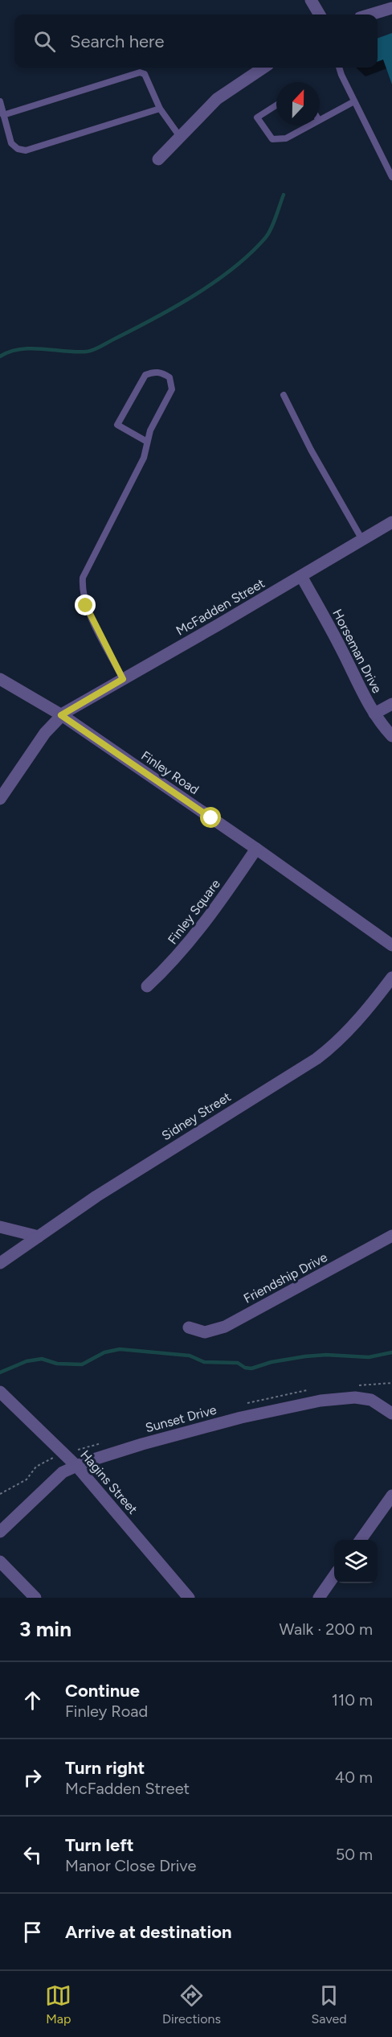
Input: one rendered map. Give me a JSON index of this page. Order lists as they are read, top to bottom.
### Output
{
  "streets": {
    "street": [
      "McFadden Street",
      "Horseman Drive",
      "Finley Road",
      "Finley Square",
      "Sidney Street",
      "Friendship Drive",
      "Sunset Drive",
      "Hagins Street"
    ]
  },
  "crossings": [
    ["McFadden Street", "Horseman Drive"],
    ["McFadden Street", "Finley Road"],
    ["Finley Road", "Finley Square"],
    ["Sunset Drive", "Hagins Street"]
  ],
  "north": "top",
  "page": {
    "search": "Search here",
    "heading": ["3 min", "Walk · 200 m"],
    "list": [
      ["Continue", "Finley Road", "110 m"],
      ["Turn right", "McFadden Street", "40 m"],
      ["Turn left", "Manor Close Drive", "50 m"],
      "Arrive at destination"
    ],
    "nav": ["Map", "Directions", "Saved"]
  }
}
